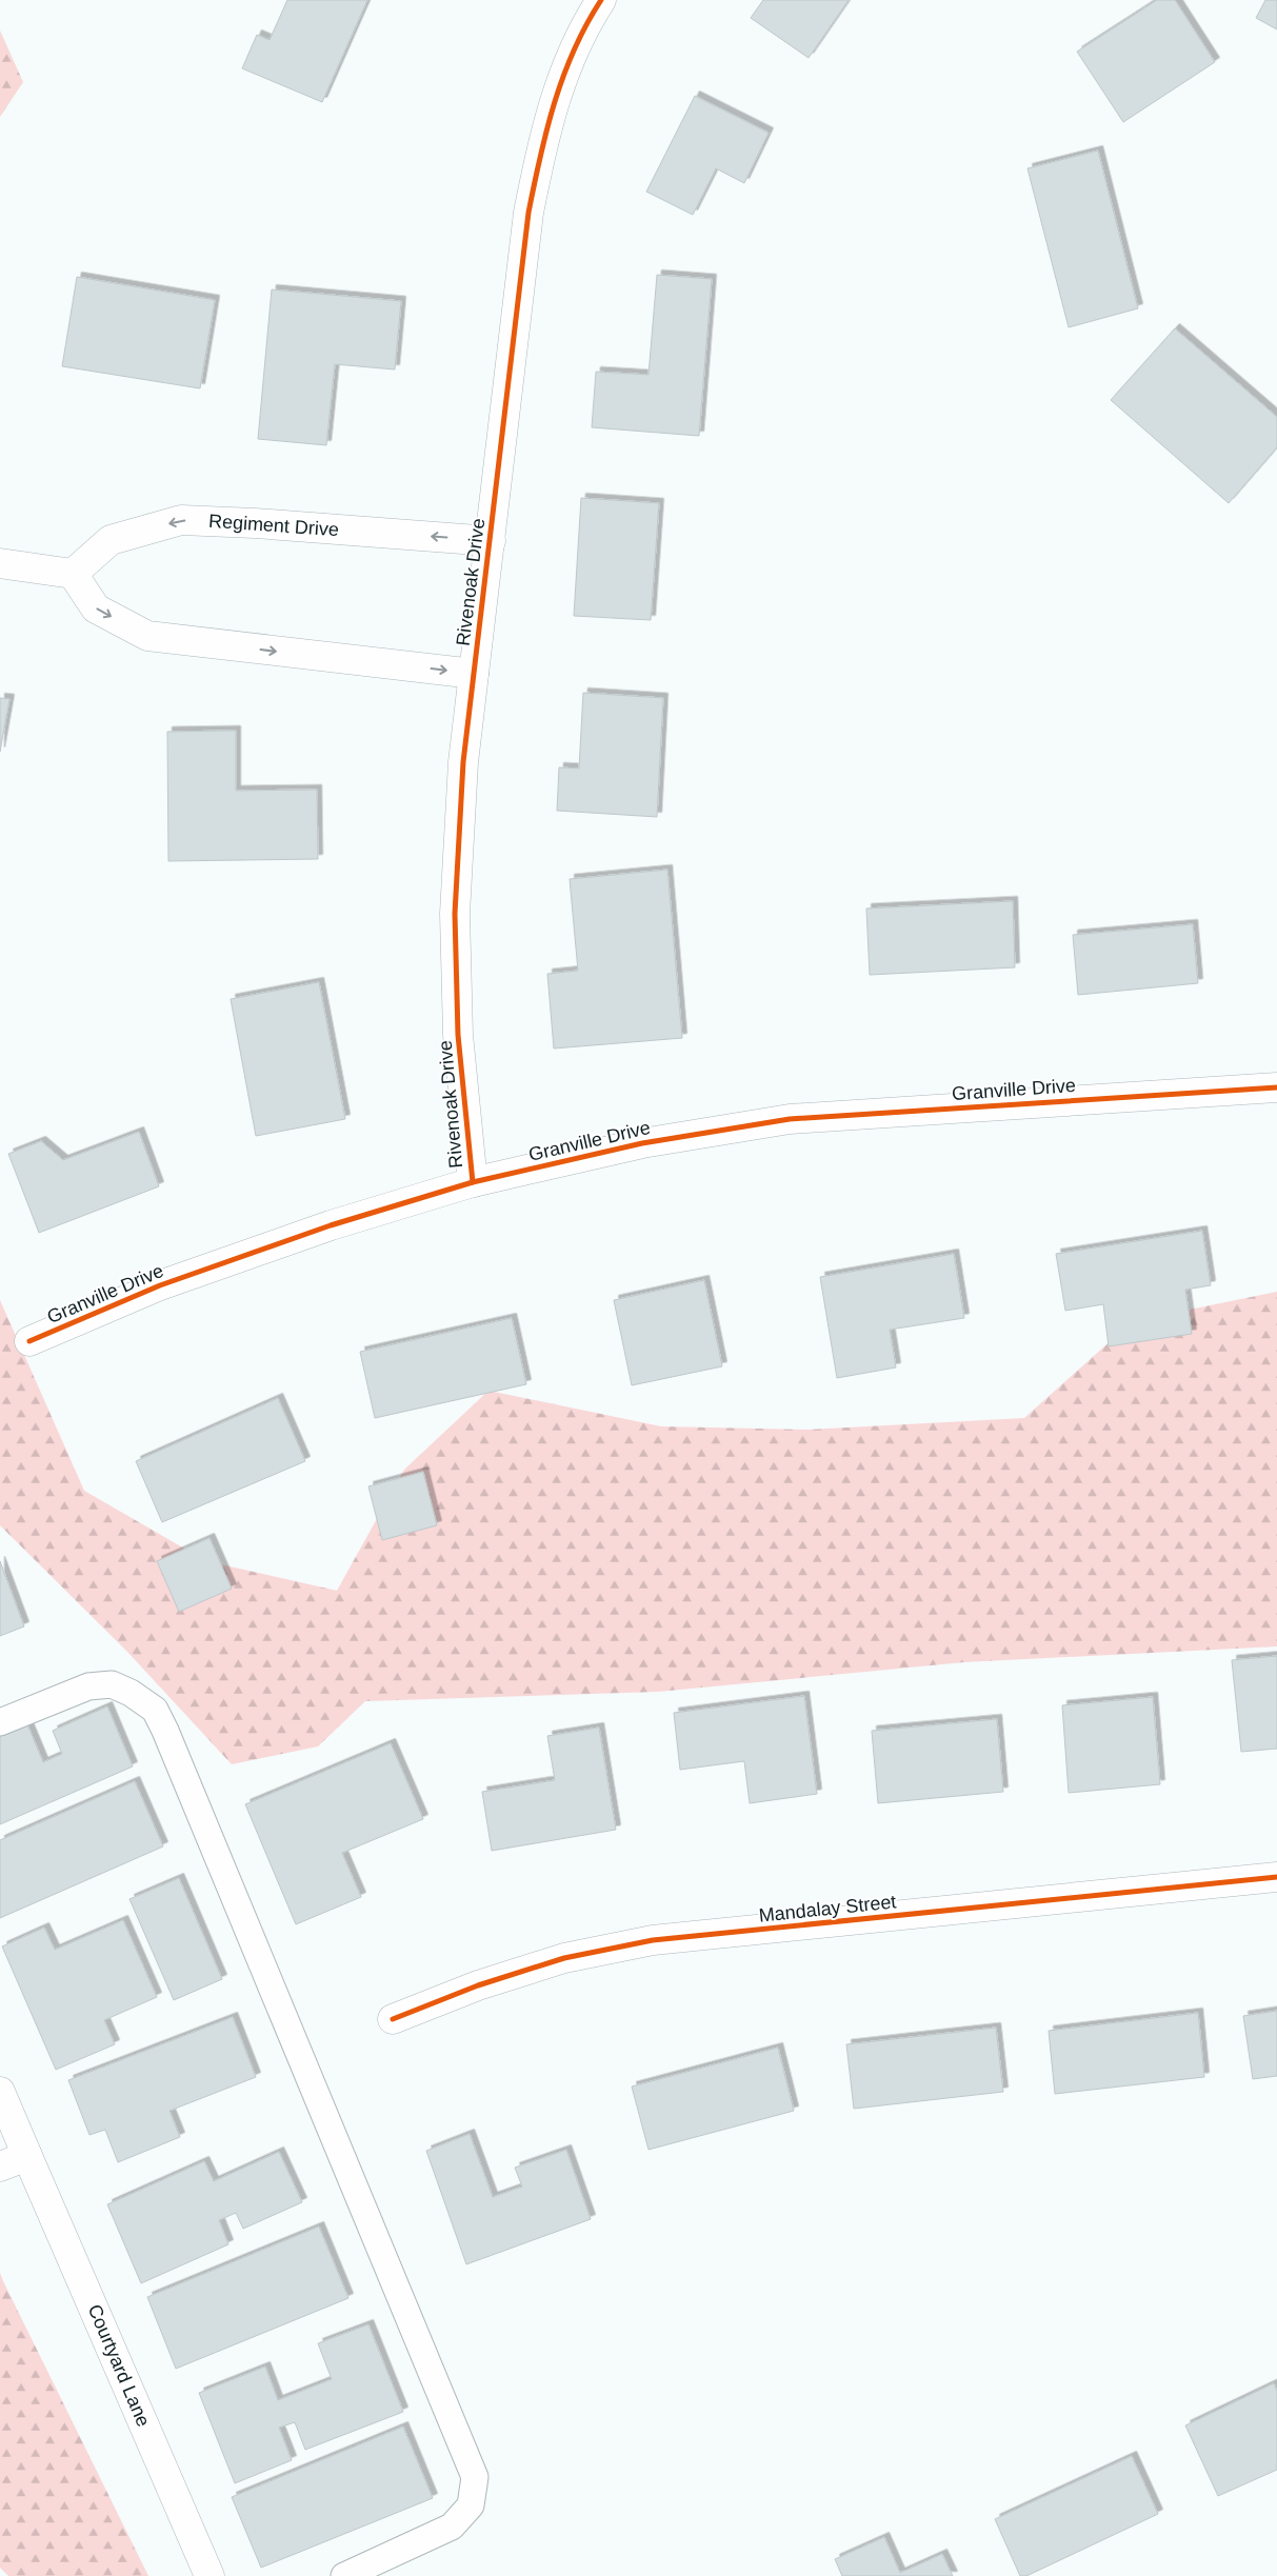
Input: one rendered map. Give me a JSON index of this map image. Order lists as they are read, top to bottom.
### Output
{
  "streets": {
    "street": [
      "Regiment Drive",
      "Rivenoak Drive",
      "Granville Drive",
      "Mandalay Street",
      "Courtyard Lane"
    ]
  },
  "crossings": [
    ["Regiment Drive", "Rivenoak Drive"],
    ["Rivenoak Drive", "Granville Drive"]
  ]
}
